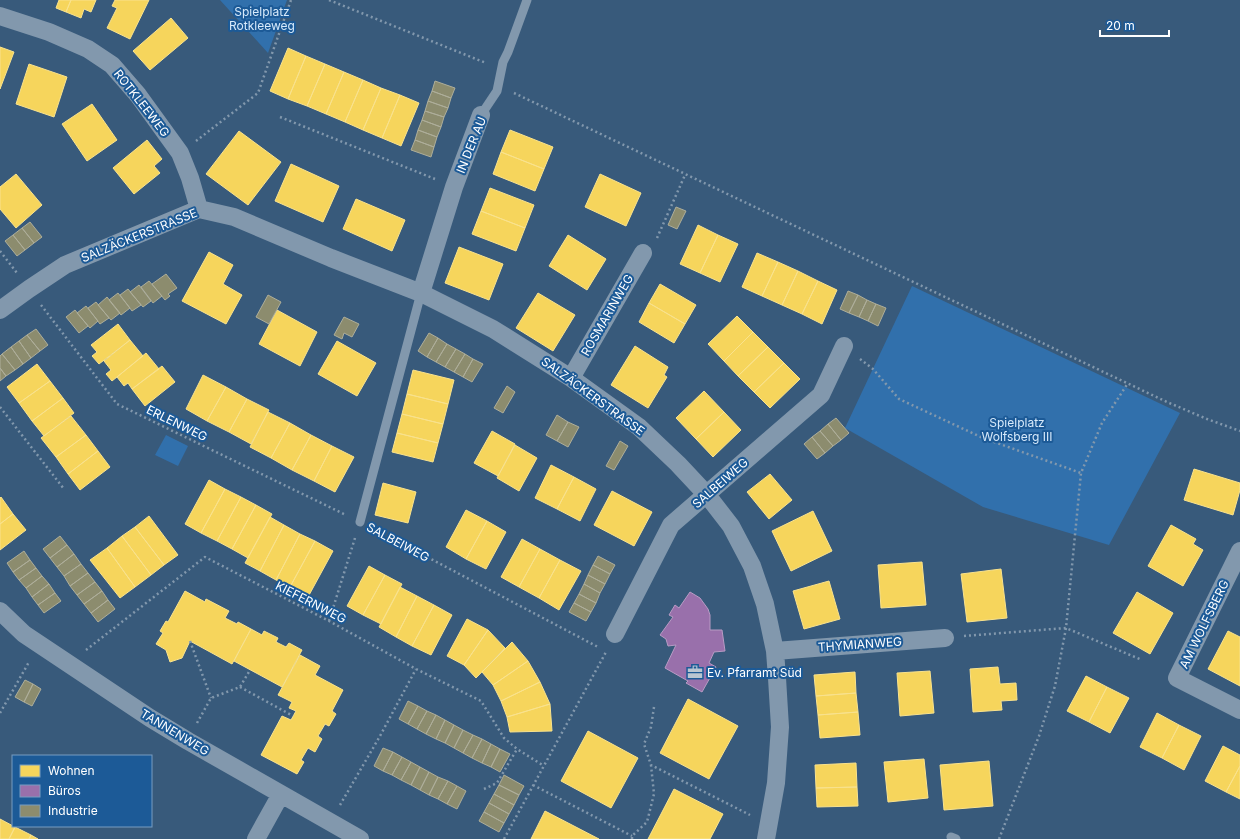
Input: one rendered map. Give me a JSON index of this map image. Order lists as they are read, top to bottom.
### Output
{
  "streets": {
    "street": [
      "ROTKLEEWEG",
      "IN DER AU",
      "SALZÄCKERSTRASSE",
      "ROSMARINWEG",
      "SALBEIWEG",
      "AM WOLFSBERG",
      "THYMIANWEG",
      "TANNENWEG"
    ],
    "path": ["ERLENWEG", "KIEFERNWEG"]
  },
  "crossings": [
    ["ROTKLEEWEG", "SALZÄCKERSTRASSE"],
    ["IN DER AU", "SALZÄCKERSTRASSE"],
    ["SALZÄCKERSTRASSE", "ROSMARINWEG"],
    ["SALZÄCKERSTRASSE", "ERLENWEG"],
    ["SALZÄCKERSTRASSE", "SALBEIWEG"],
    ["SALZÄCKERSTRASSE", "THYMIANWEG"],
    ["ERLENWEG", "SALBEIWEG"],
    ["KIEFERNWEG", "TANNENWEG"]
  ],
  "parks": ["Spielplatz Rotkleeweg", "Spielplatz Wolfsberg III"],
  "places": {
    "office": ["Ev. Pfarramt Süd"]
  },
  "legend": ["Wohnen", "Büros", "Industrie"],
  "scale_bar": "20 m"
}
